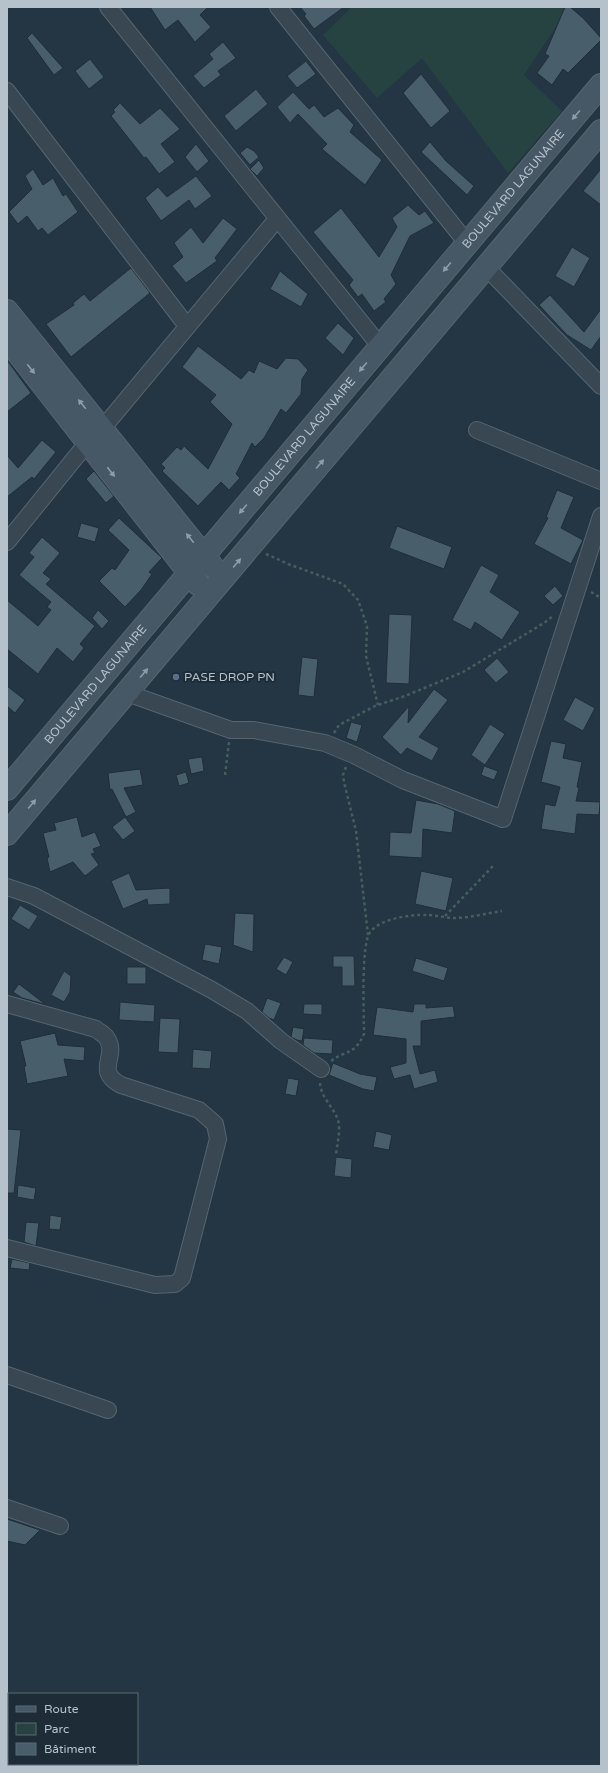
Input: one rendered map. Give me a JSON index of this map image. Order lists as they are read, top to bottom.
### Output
{
  "streets": {
    "main road": ["BOULEVARD LAGUNAIRE"]
  },
  "places": ["PASE DROP PN"],
  "legend": ["Route", "Parc", "Bâtiment"]
}
